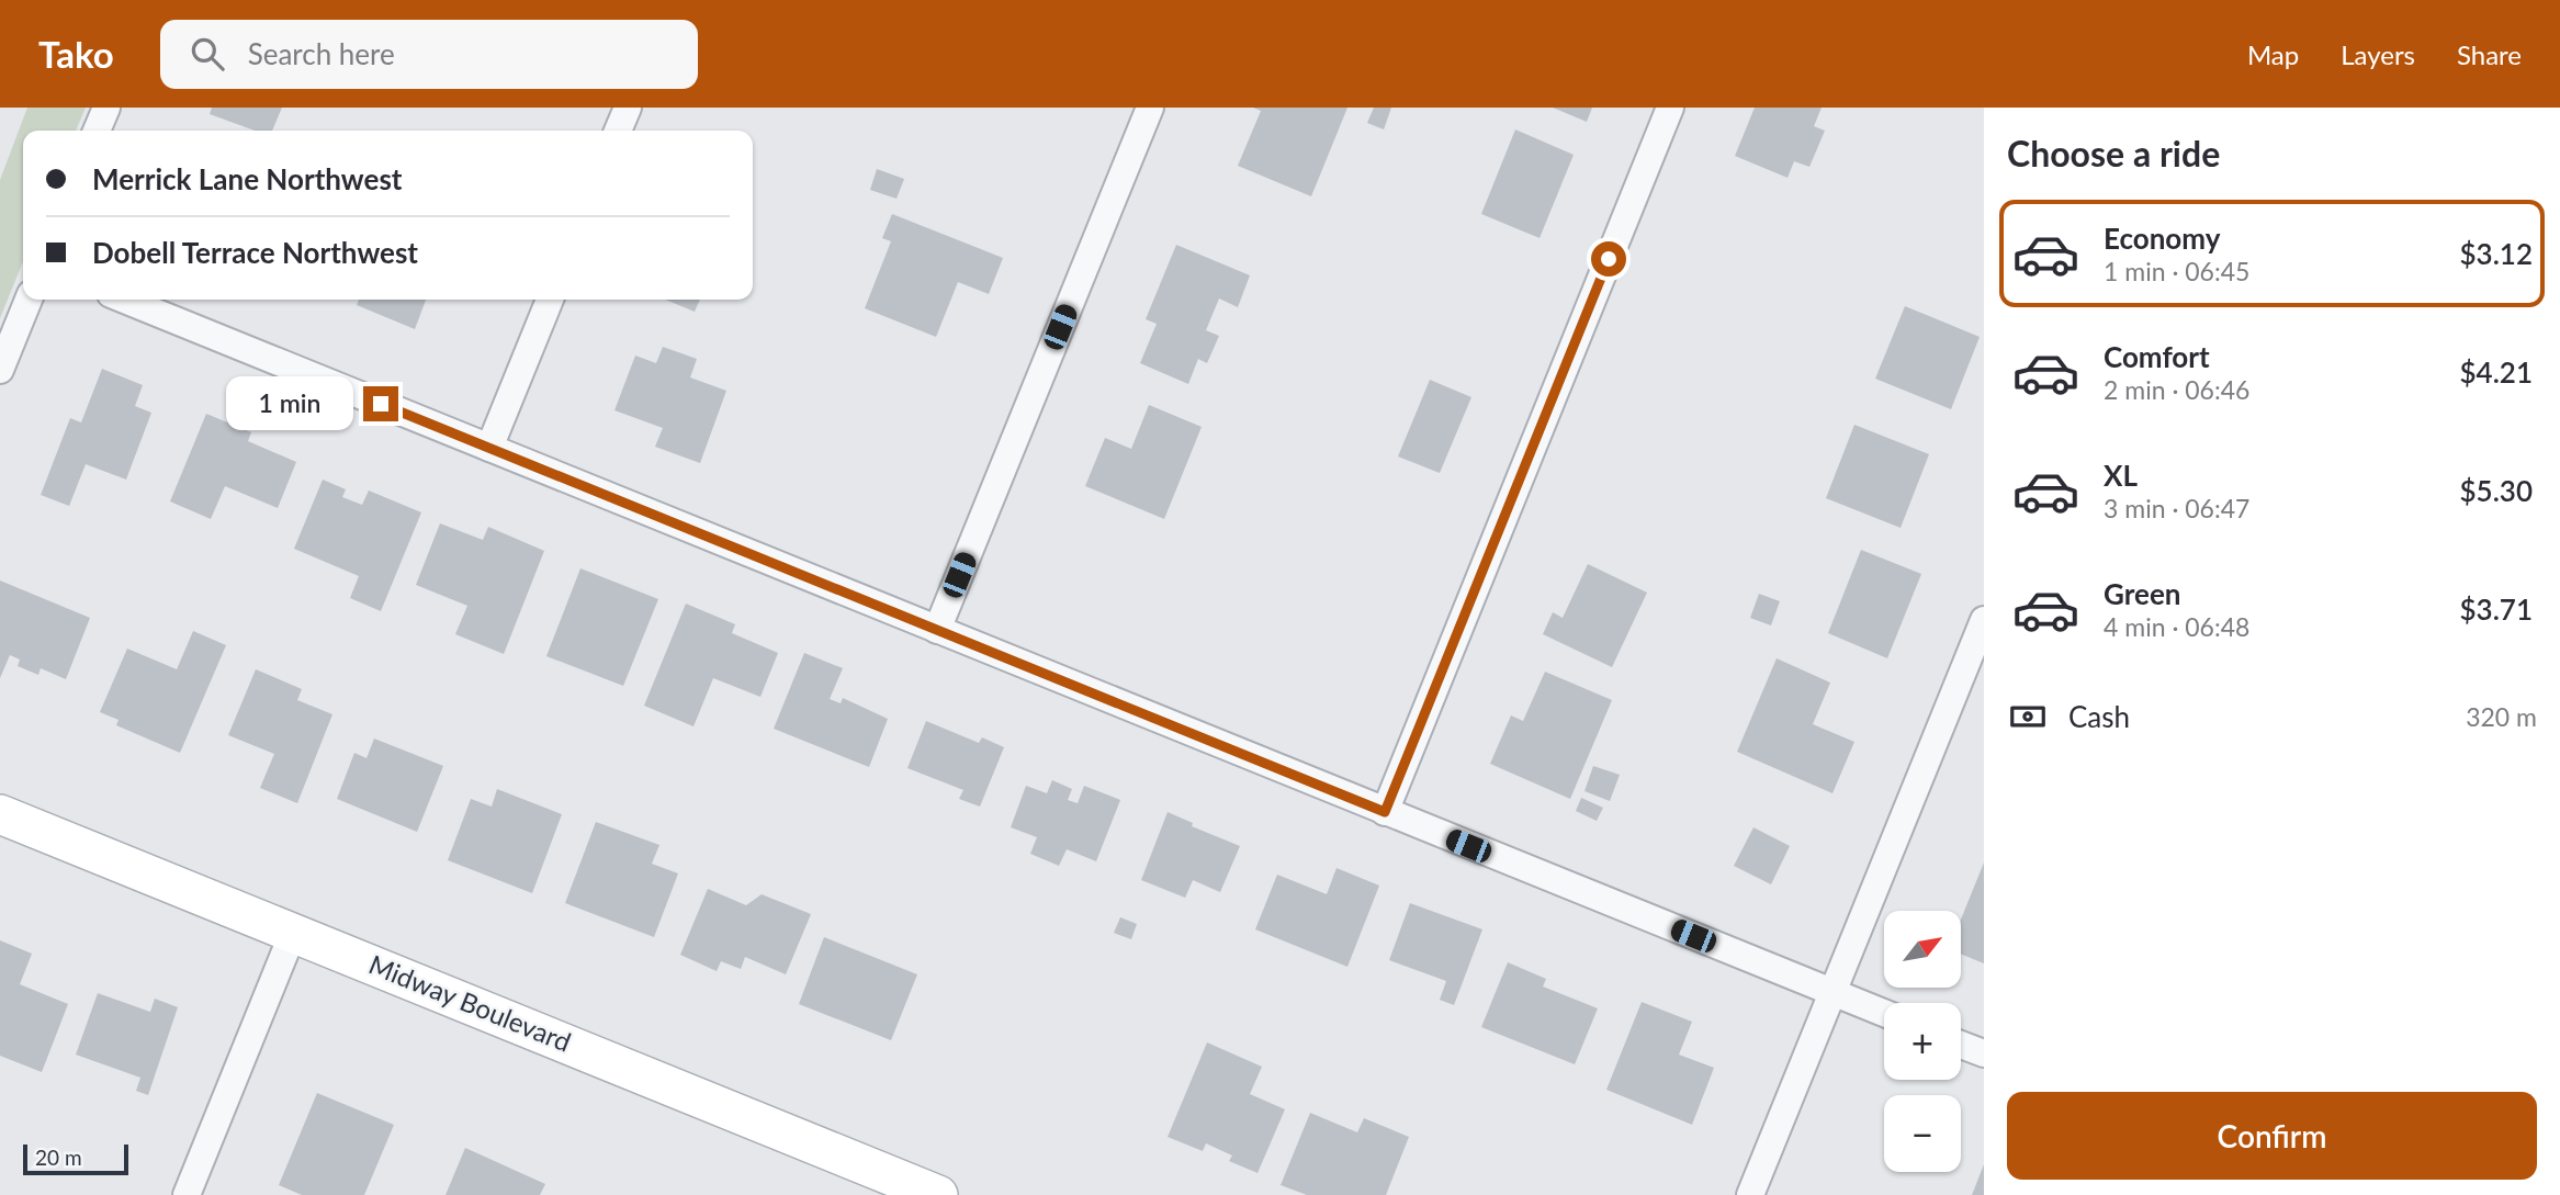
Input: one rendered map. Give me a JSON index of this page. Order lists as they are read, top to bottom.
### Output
{
  "streets": {
    "street": ["Midway Boulevard"]
  },
  "scale_bar": "20 m",
  "north": "top right",
  "page": {
    "header": "Tako",
    "search": "Search here",
    "nav": ["Map", "Layers", "Share"],
    "heading": "Choose a ride",
    "banner": ["Merrick Lane Northwest", "Dobell Terrace Northwest"],
    "list": [
      {
        "name": "Economy",
        "note": "1 min · 06:45",
        "value": "$3.12"
      },
      {
        "name": "Comfort",
        "note": "2 min · 06:46",
        "value": "$4.21"
      },
      {
        "name": "XL",
        "note": "3 min · 06:47",
        "value": "$5.30"
      },
      {
        "name": "Green",
        "note": "4 min · 06:48",
        "value": "$3.71"
      }
    ],
    "bubble": "1 min",
    "pay": ["Cash", "320 m"],
    "map_buttons": ["+", "−"],
    "buttons": "Confirm",
    "scale": "20 m"
  }
}
